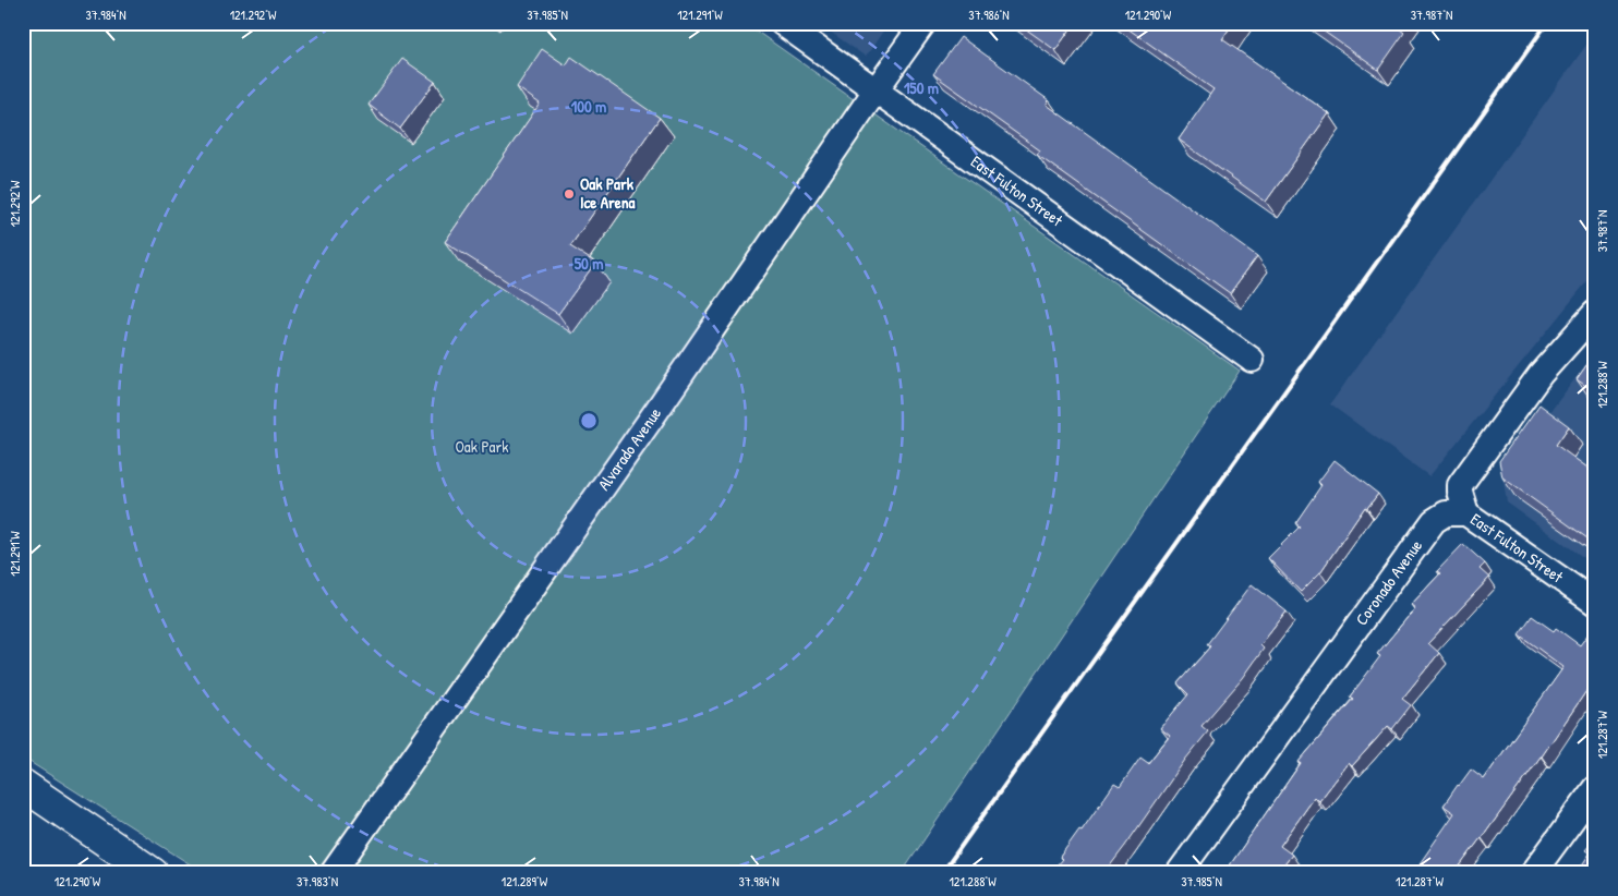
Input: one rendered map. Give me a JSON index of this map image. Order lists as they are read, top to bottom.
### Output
{
  "streets": {
    "street": ["East Fulton Street", "Alvarado Avenue", "Coronado Avenue"]
  },
  "crossings": [
    ["East Fulton Street", "Alvarado Avenue"],
    ["East Fulton Street", "Coronado Avenue"]
  ],
  "parks": ["Oak Park"],
  "places": ["Oak Park Ice Arena"],
  "coordinates": [
    "37.984°N",
    "121.292°W",
    "37.985°N",
    "121.291°W",
    "37.986°N",
    "121.290°W",
    "37.987°N",
    "121.288°W",
    "121.287°W",
    "37.983°N",
    "121.289°W"
  ],
  "rings": ["150 m", "100 m", "50 m"]
}
